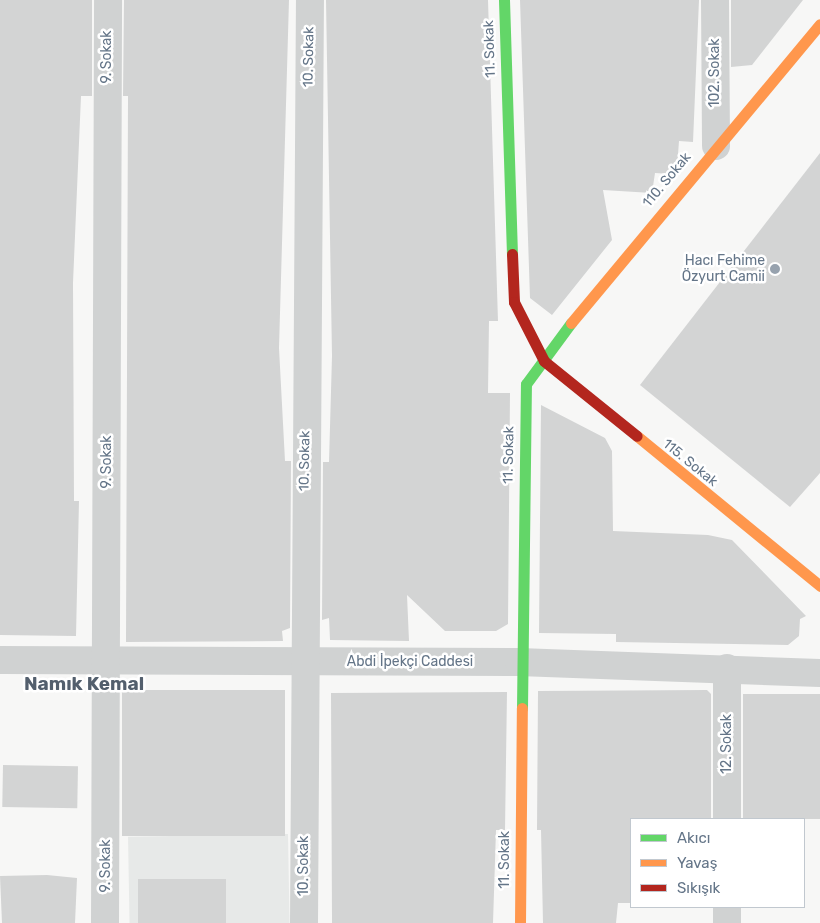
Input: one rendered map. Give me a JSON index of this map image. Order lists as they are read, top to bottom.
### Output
{
  "streets": {
    "street": [
      "11. Sokak",
      "9. Sokak",
      "10. Sokak",
      "102. Sokak",
      "110. Sokak",
      "115. Sokak",
      "Abdi İpekçi Caddesi",
      "12. Sokak"
    ]
  },
  "crossings": [
    ["11. Sokak", "110. Sokak"],
    ["11. Sokak", "115. Sokak"],
    ["11. Sokak", "Abdi İpekçi Caddesi"],
    ["9. Sokak", "Abdi İpekçi Caddesi"],
    ["10. Sokak", "Abdi İpekçi Caddesi"],
    ["102. Sokak", "110. Sokak"],
    ["110. Sokak", "115. Sokak"],
    ["Abdi İpekçi Caddesi", "12. Sokak"]
  ],
  "districts": ["Namık Kemal"],
  "places": ["Hacı Fehime Özyurt Camii"],
  "legend": ["Akıcı", "Yavaş", "Sıkışık"]
}
